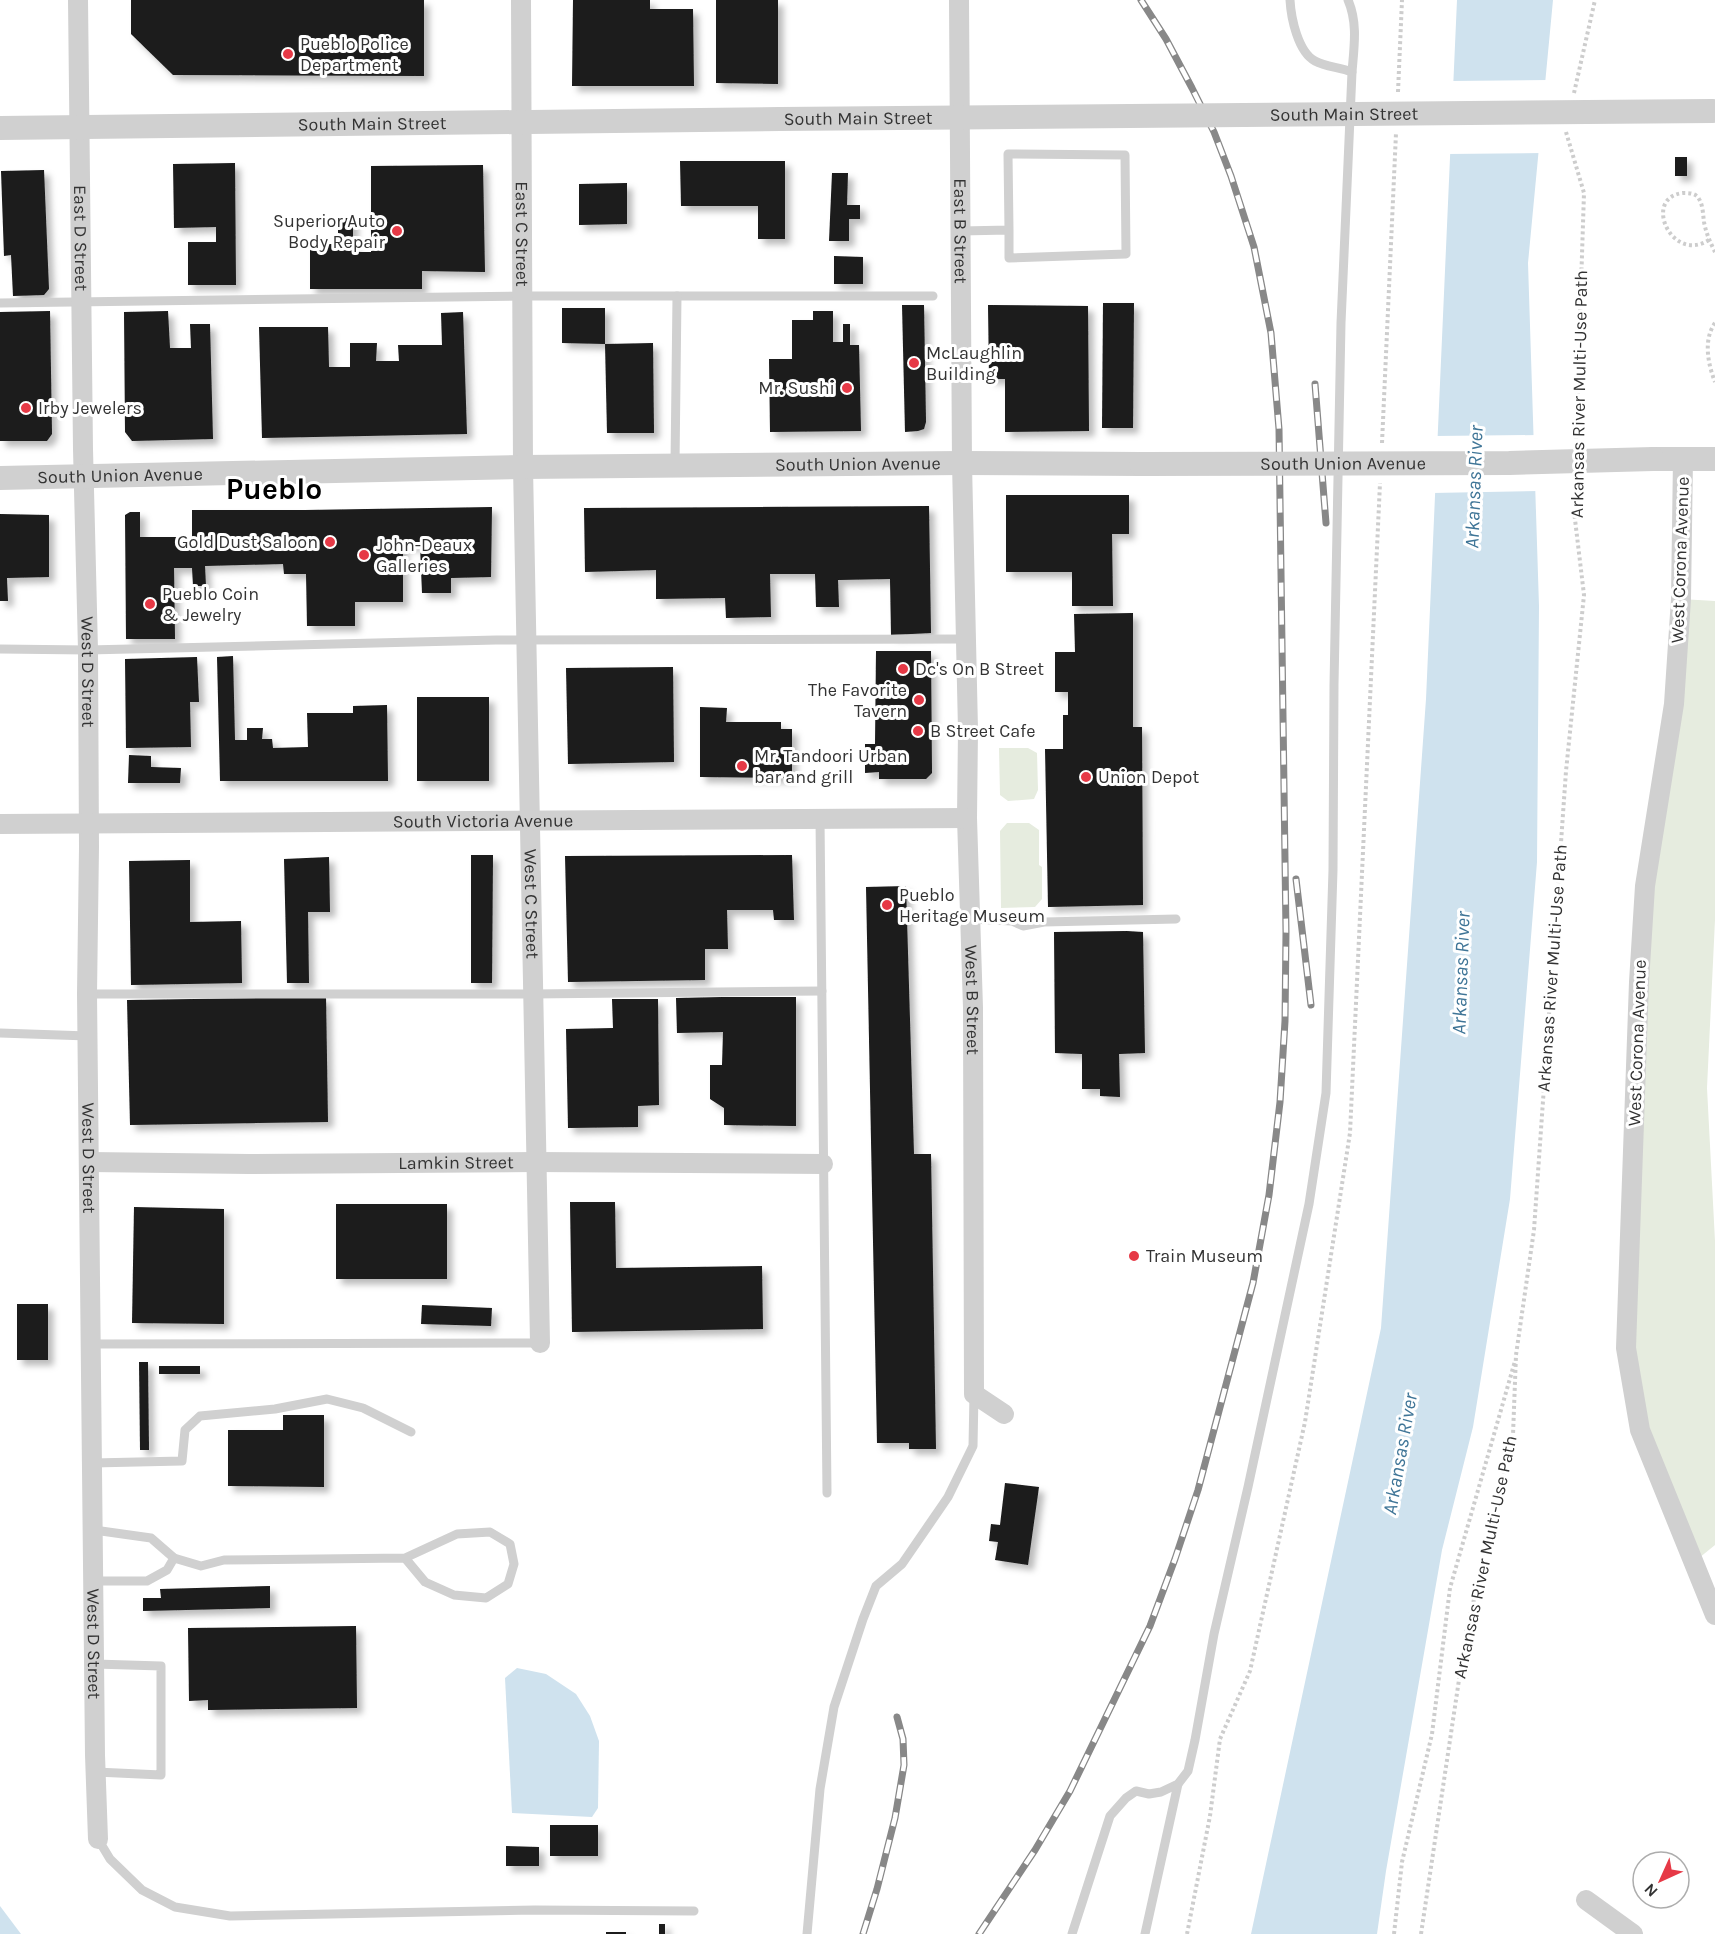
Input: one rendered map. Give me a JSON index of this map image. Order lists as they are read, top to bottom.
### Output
{
  "streets": {
    "street": [
      "South Main Street",
      "East B Street",
      "East C Street",
      "East D Street",
      "South Union Avenue",
      "West Corona Avenue",
      "West D Street",
      "South Victoria Avenue",
      "West C Street",
      "West B Street",
      "Lamkin Street"
    ],
    "path": ["Arkansas River Multi-Use Path"]
  },
  "crossings": [
    ["South Main Street", "East C Street"],
    ["South Main Street", "East D Street"],
    ["East B Street", "South Union Avenue"],
    ["East B Street", "West B Street"],
    ["East C Street", "South Union Avenue"],
    ["East C Street", "West C Street"],
    ["East D Street", "South Union Avenue"],
    ["East D Street", "West D Street"],
    ["South Union Avenue", "West Corona Avenue"],
    ["South Union Avenue", "West D Street"],
    ["South Union Avenue", "West C Street"],
    ["South Union Avenue", "West B Street"],
    ["West D Street", "South Victoria Avenue"],
    ["West D Street", "Lamkin Street"],
    ["South Victoria Avenue", "West C Street"],
    ["South Victoria Avenue", "West B Street"],
    ["West C Street", "Lamkin Street"]
  ],
  "districts": ["Pueblo"],
  "water": ["Arkansas River"],
  "places": [
    "Pueblo Police Department",
    "Superior Auto Body Repair",
    "McLaughlin Building",
    "Mr. Sushi",
    "Irby Jewelers",
    "Gold Dust Saloon",
    "John-Deaux Galleries",
    "Pueblo Coin & Jewelry",
    "Dc's On B Street",
    "The Favorite Tavern",
    "B Street Cafe",
    "Mr. Tandoori Urban bar and grill",
    "Union Depot",
    "Pueblo Heritage Museum",
    "Train Museum"
  ],
  "north": "bottom left"
}
